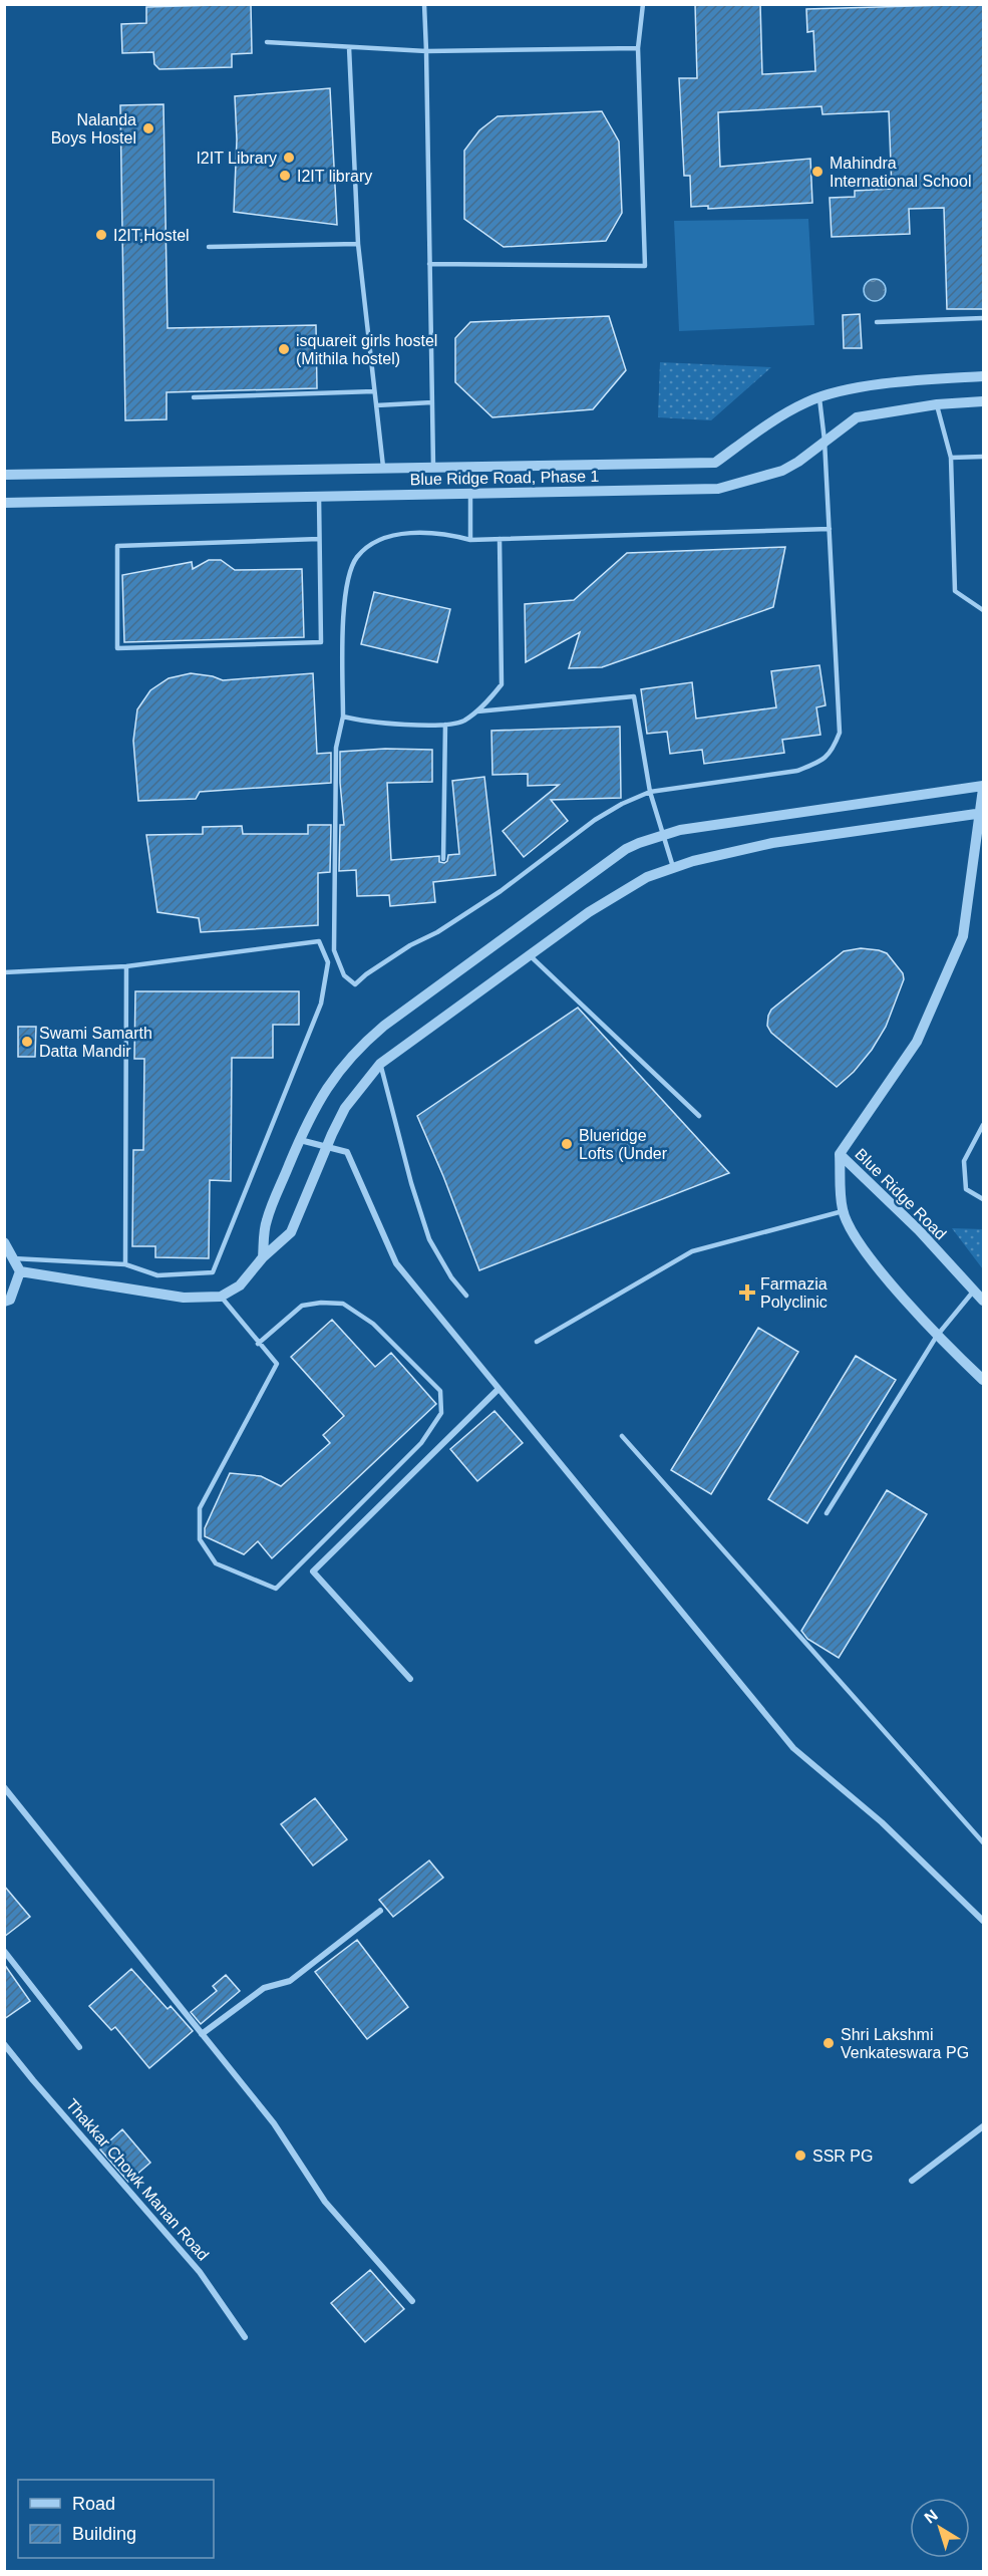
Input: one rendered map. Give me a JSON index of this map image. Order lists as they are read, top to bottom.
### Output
{
  "streets": {
    "street": ["Blue Ridge Road, Phase 1", "Blue Ridge Road", "Thakkar Chowk Manan Road"]
  },
  "places": {
    "other": [
      "Nalanda Boys Hostel",
      "I2IT Library",
      "Mahindra International School",
      "I2IT library",
      "I2IT,Hostel",
      "isquareit girls hostel (Mithila hostel)",
      "Swami Samarth Datta Mandir",
      "Blueridge Lofts (Under",
      "Shri Lakshmi Venkateswara PG",
      "SSR PG"
    ],
    "health": ["Farmazia Polyclinic"]
  },
  "legend": ["Road", "Building"],
  "north": "top left"
}
